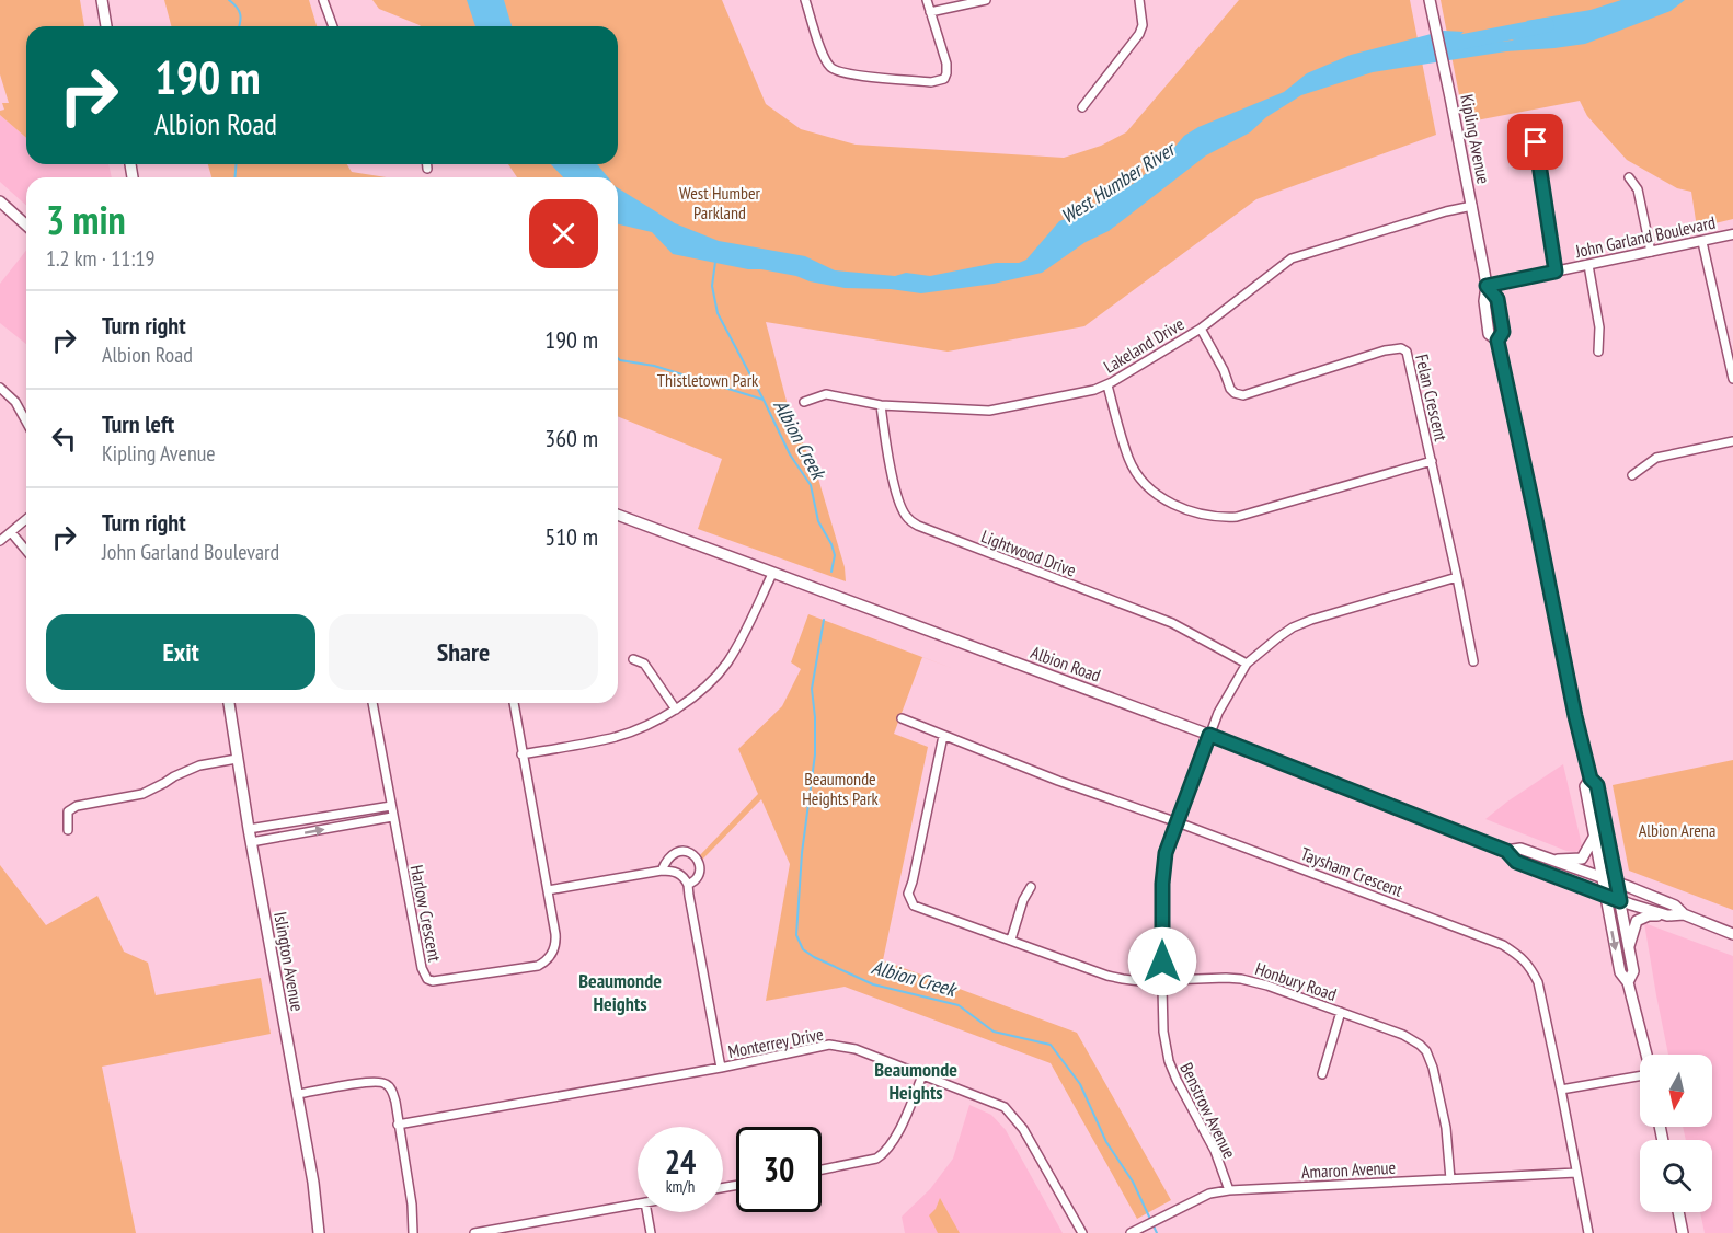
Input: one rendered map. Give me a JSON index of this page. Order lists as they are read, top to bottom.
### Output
{
  "streets": {
    "main road": ["Kipling Avenue", "Albion Road", "Islington Avenue"],
    "street": [
      "John Garland Boulevard",
      "Lakeland Drive",
      "Felan Crescent",
      "Lightwood Drive",
      "Taysham Crescent",
      "Harlow Crescent",
      "Honbury Road",
      "Monterrey Drive",
      "Benstrow Avenue",
      "Amaron Avenue"
    ]
  },
  "crossings": [
    ["Kipling Avenue", "John Garland Boulevard"],
    ["Kipling Avenue", "Lakeland Drive"],
    ["Kipling Avenue", "Albion Road"],
    ["Lakeland Drive", "Felan Crescent"],
    ["Lakeland Drive", "Lightwood Drive"],
    ["Lightwood Drive", "Benstrow Avenue"],
    ["Albion Road", "Benstrow Avenue"],
    ["Taysham Crescent", "Honbury Road"],
    ["Taysham Crescent", "Benstrow Avenue"],
    ["Taysham Crescent", "Amaron Avenue"],
    ["Honbury Road", "Benstrow Avenue"],
    ["Honbury Road", "Amaron Avenue"],
    ["Benstrow Avenue", "Amaron Avenue"]
  ],
  "districts": ["Beaumonde Heights", "Beaumonde Heights"],
  "water": ["West Humber River", "Albion Creek"],
  "parks": [
    "West Humber Parkland",
    "Thistletown Park",
    "Beaumonde Heights Park",
    "Albion Arena"
  ],
  "north": "bottom",
  "page": {
    "turn": ["190 m", "Albion Road"],
    "heading": ["3 min", "1.2 km · 11:19"],
    "list": [
      {
        "name": "Turn right",
        "note": "Albion Road",
        "value": "190 m"
      },
      {
        "name": "Turn left",
        "note": "Kipling Avenue",
        "value": "360 m"
      },
      {
        "name": "Turn right",
        "note": "John Garland Boulevard",
        "value": "510 m"
      }
    ],
    "buttons": ["Exit", "Share"],
    "speed": "24 km/h",
    "limit": "30"
  }
}
